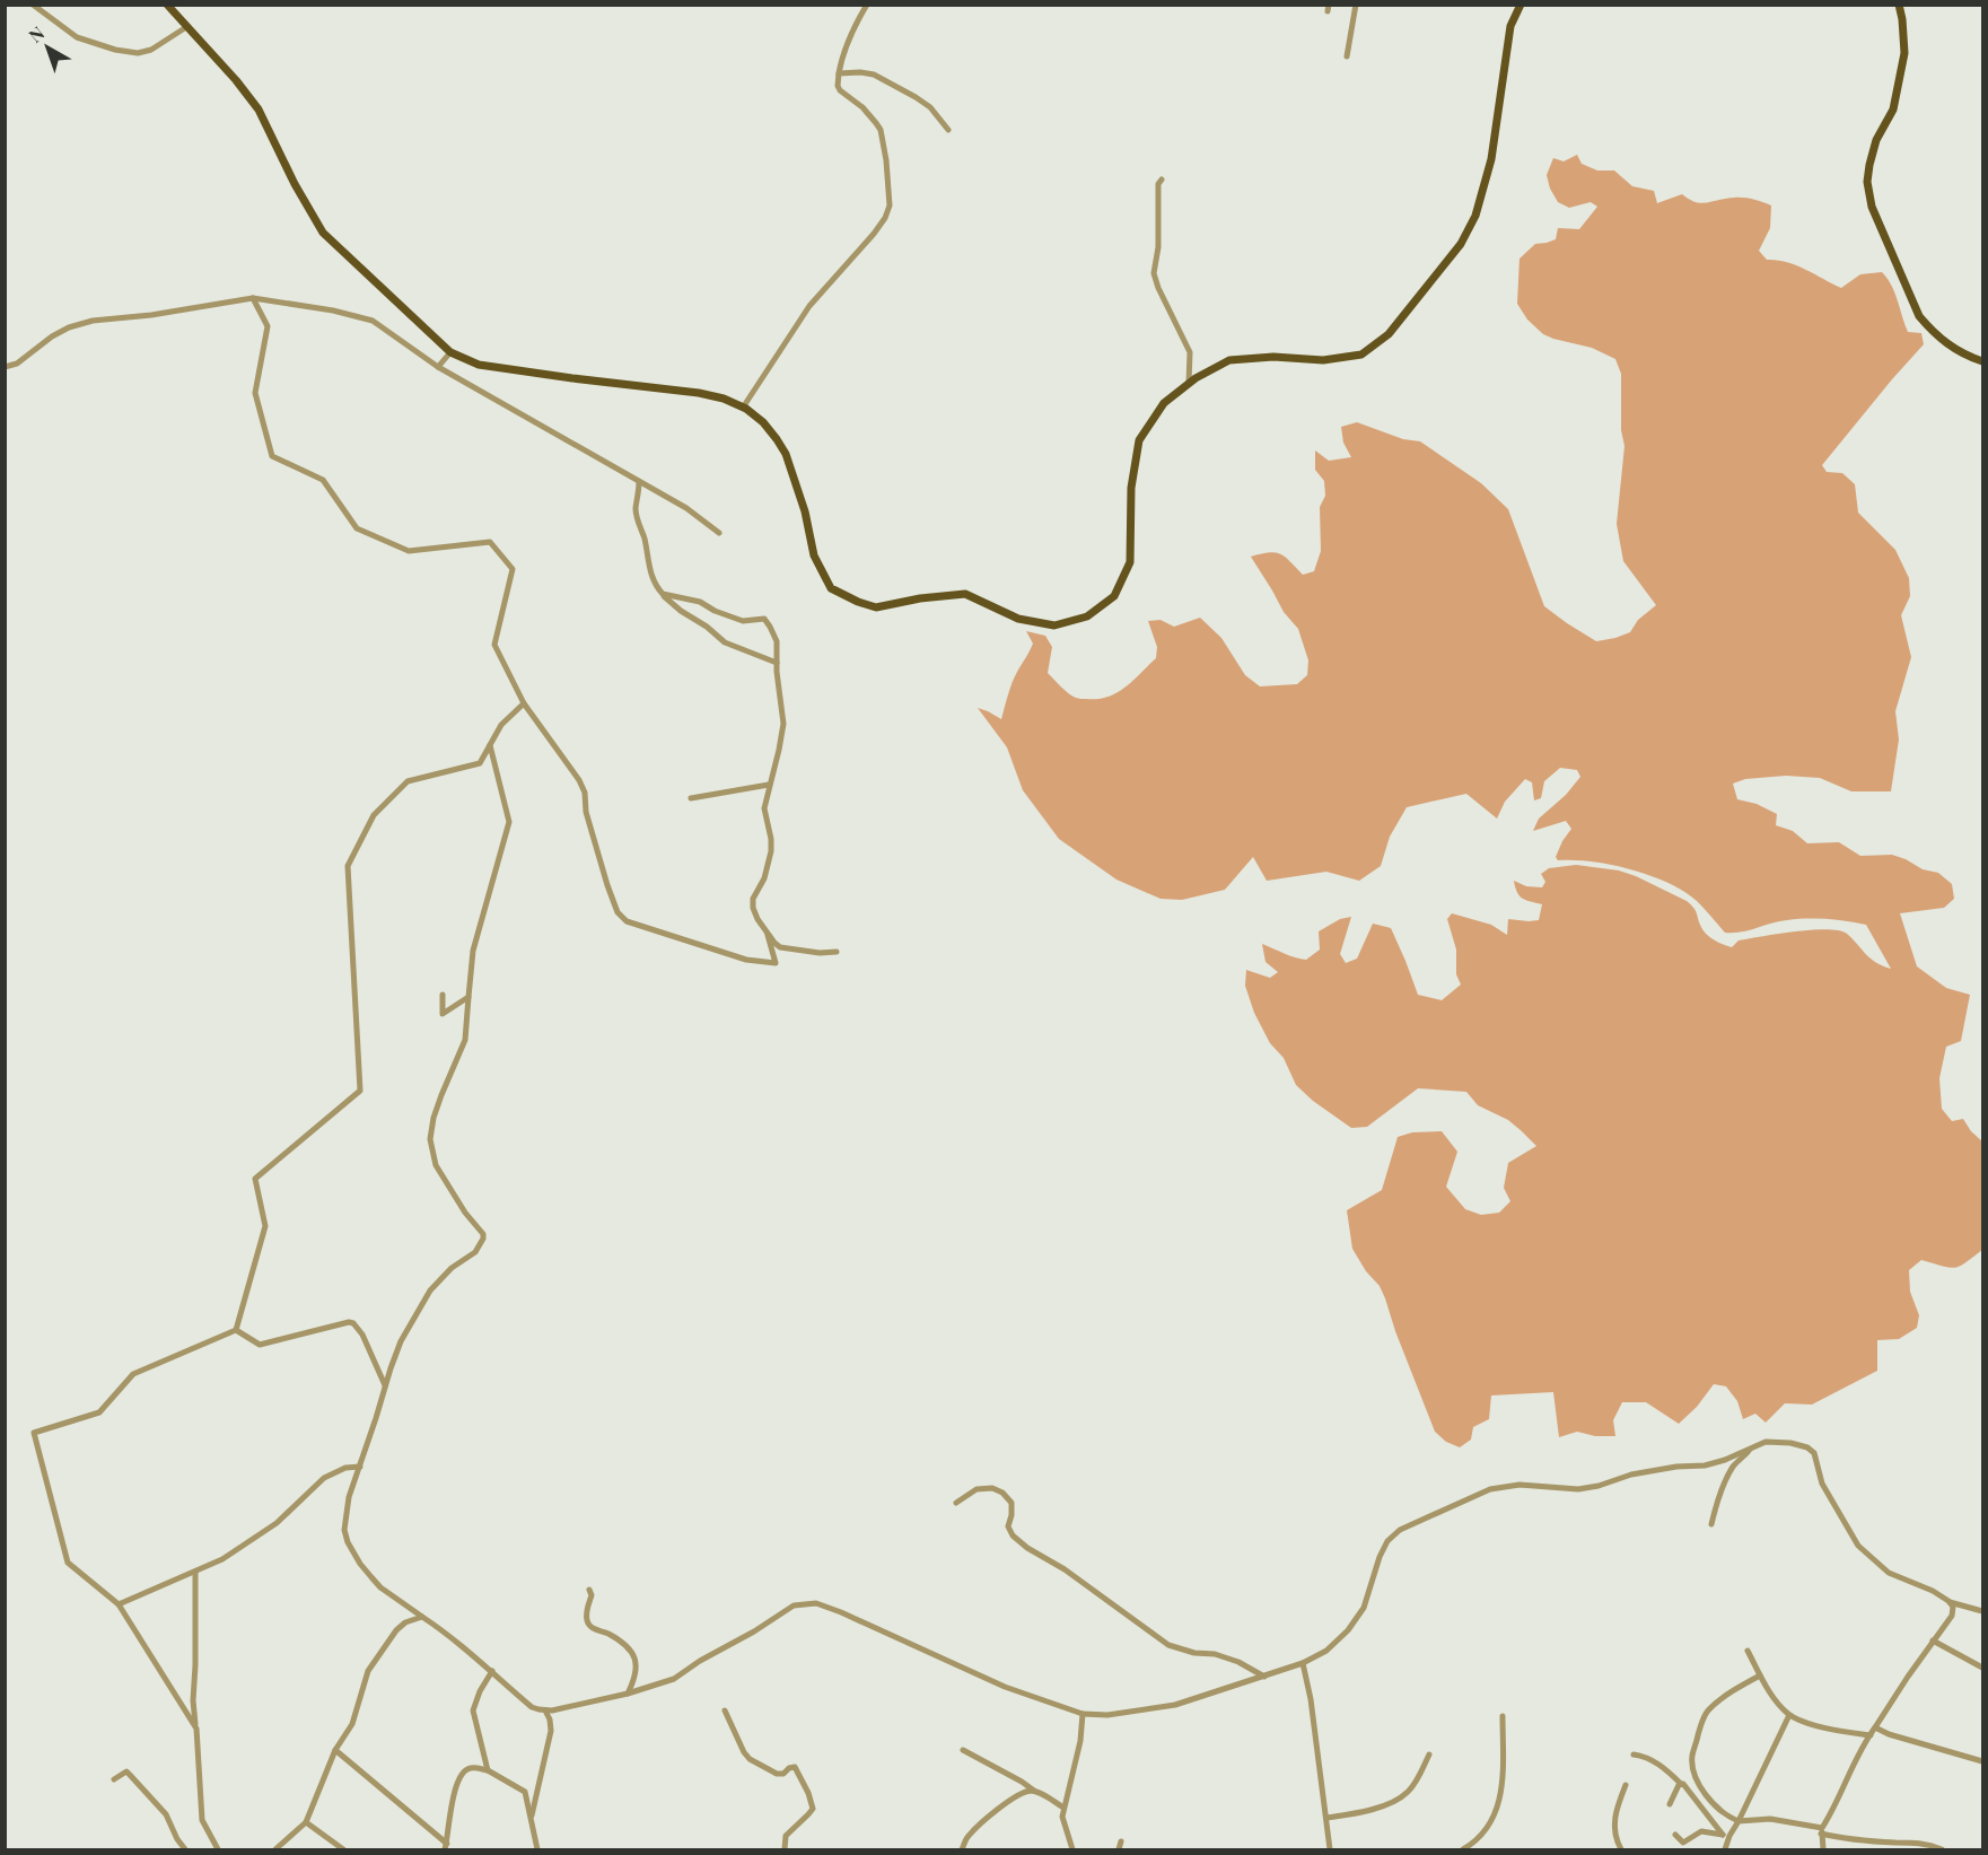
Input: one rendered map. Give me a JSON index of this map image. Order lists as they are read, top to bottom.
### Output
{
  "north": "top left"
}
